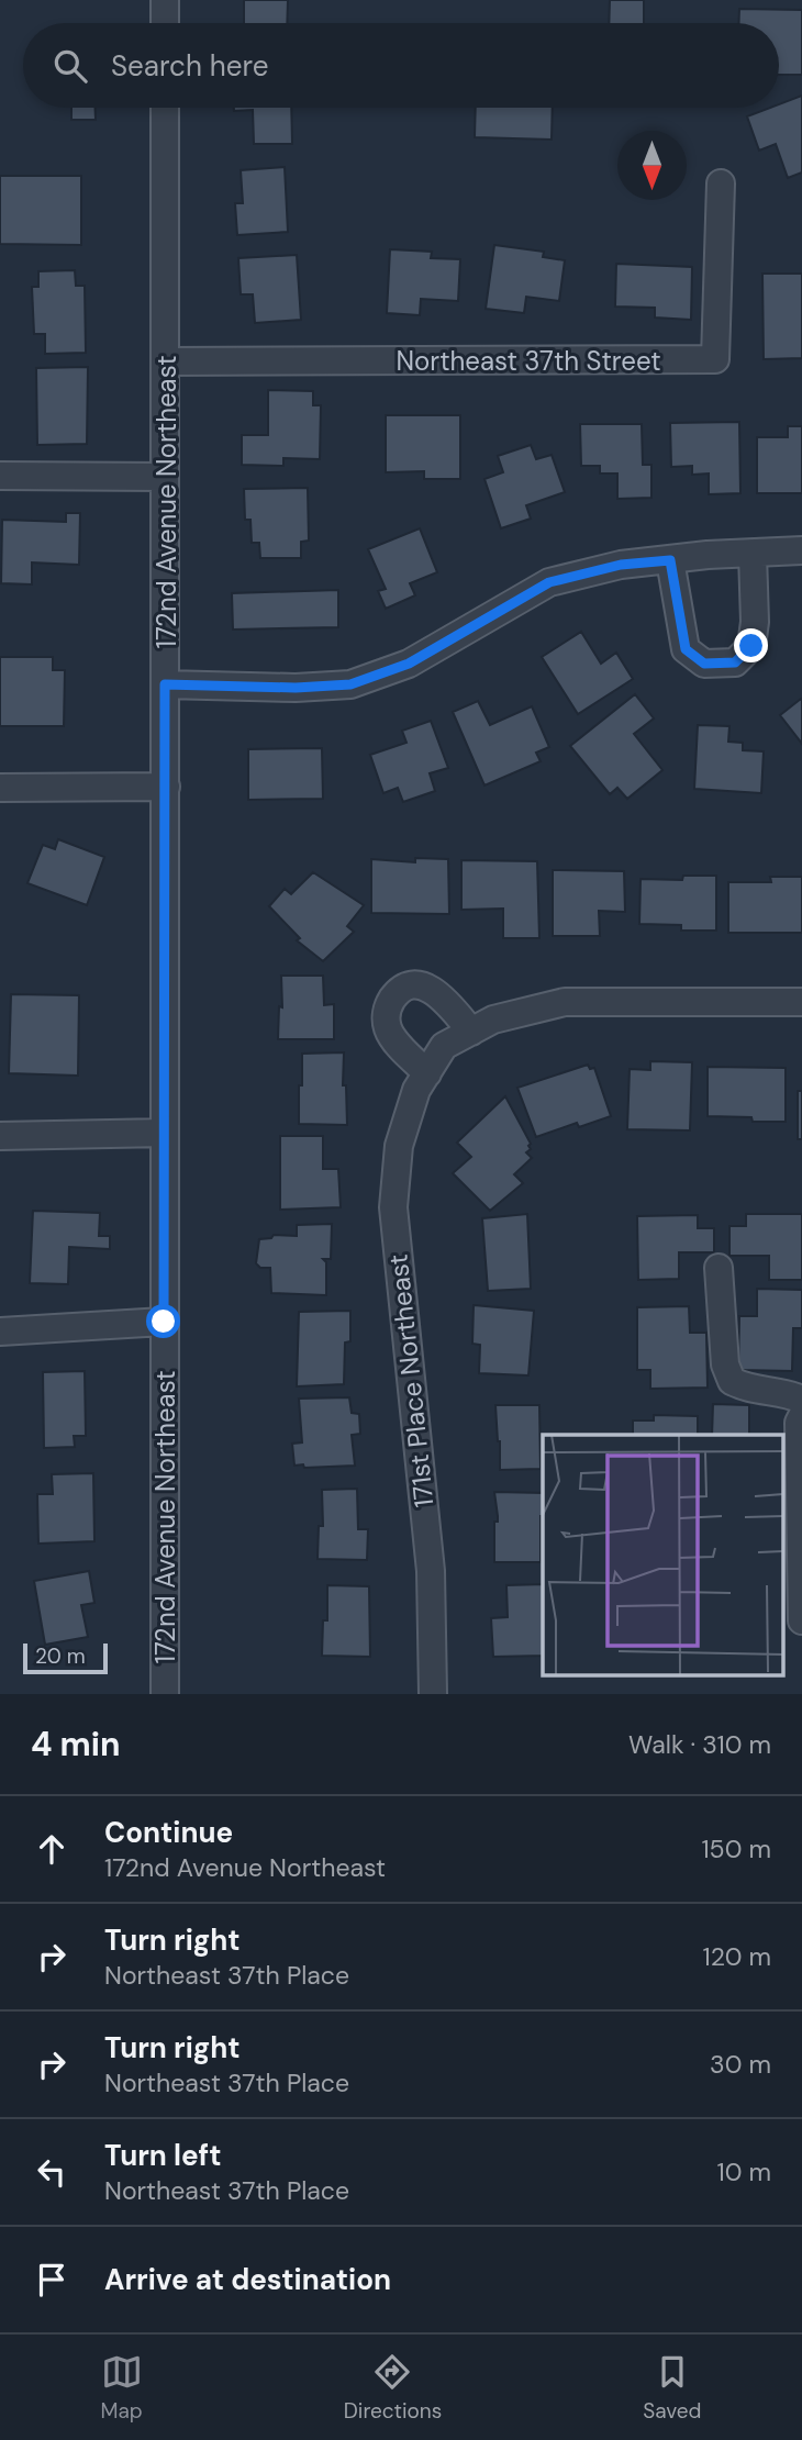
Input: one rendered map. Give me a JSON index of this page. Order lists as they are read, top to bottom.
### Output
{
  "streets": {
    "street": ["Northeast 37th Street", "172nd Avenue Northeast", "171st Place Northeast"]
  },
  "crossings": [
    ["Northeast 37th Street", "172nd Avenue Northeast"]
  ],
  "scale_bar": "20 m",
  "north": "bottom",
  "page": {
    "search": "Search here",
    "scale": "20 m",
    "heading": ["4 min", "Walk · 310 m"],
    "list": [
      ["Continue", "172nd Avenue Northeast", "150 m"],
      ["Turn right", "Northeast 37th Place", "120 m"],
      ["Turn right", "Northeast 37th Place", "30 m"],
      ["Turn left", "Northeast 37th Place", "10 m"],
      "Arrive at destination"
    ],
    "nav": ["Map", "Directions", "Saved"]
  }
}
